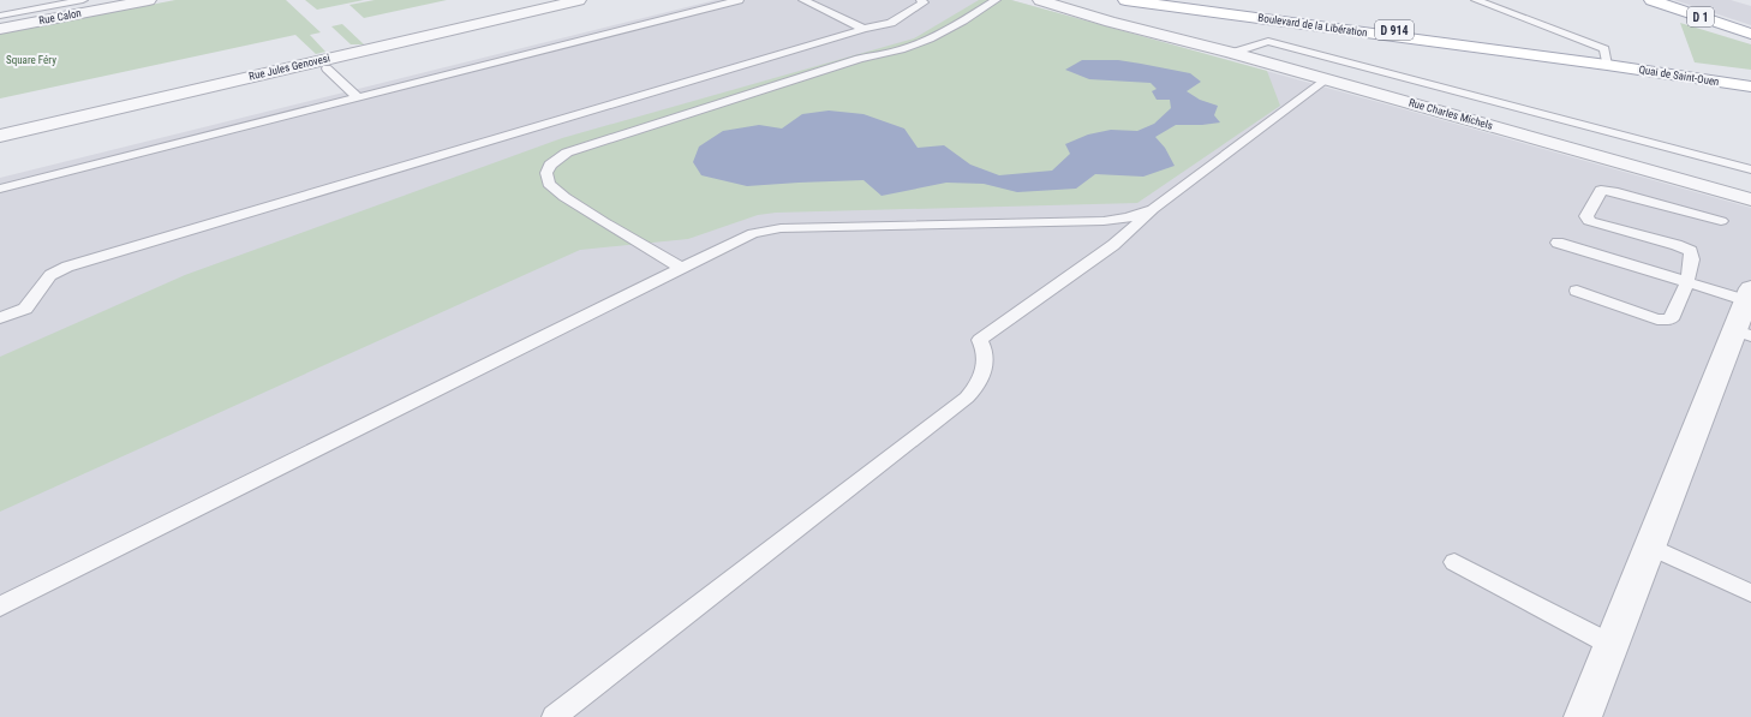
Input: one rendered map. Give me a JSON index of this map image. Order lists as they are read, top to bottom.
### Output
{
  "streets": {
    "main road": [
      "D 1",
      "Boulevard de la Libération",
      "D 914",
      "Quai de Saint-Ouen"
    ],
    "street": ["Rue Calon", "Rue Jules Genovesi", "Rue Charles Michels"]
  },
  "crossings": [
    ["Boulevard de la Libération", "Quai de Saint-Ouen"],
    ["Boulevard de la Libération", "Rue Charles Michels"]
  ],
  "parks": ["Square Féry"]
}
